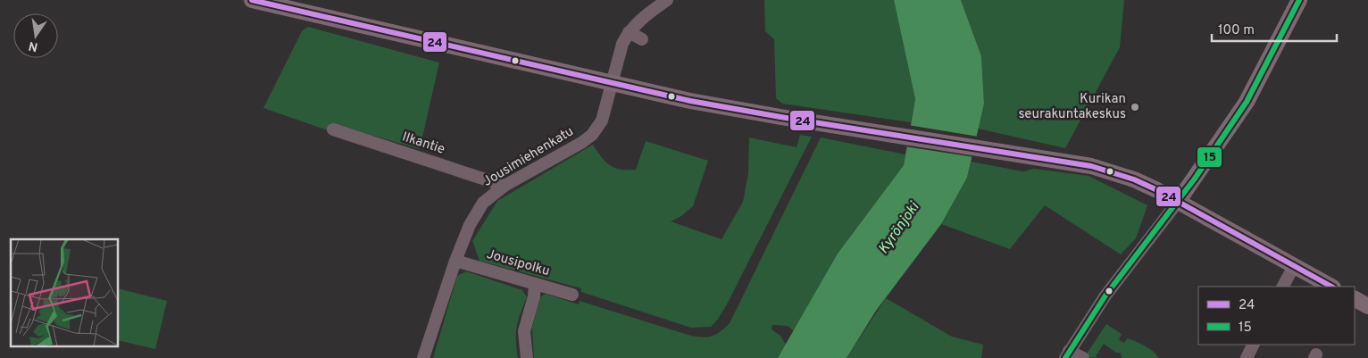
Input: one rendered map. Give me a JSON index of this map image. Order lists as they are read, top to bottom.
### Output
{
  "streets": {
    "street": ["Ilkantie", "Jousimiehenkatu", "Jousipolku"]
  },
  "crossings": [
    ["Ilkantie", "Jousimiehenkatu"],
    ["Jousimiehenkatu", "Jousipolku"]
  ],
  "water": ["Kyrönjoki"],
  "places": ["Kurikan seurakuntakeskus"],
  "lines": ["transit line 24", "transit line 15"],
  "legend": ["24", "15"],
  "scale_bar": "100 m",
  "north": "bottom"
}
